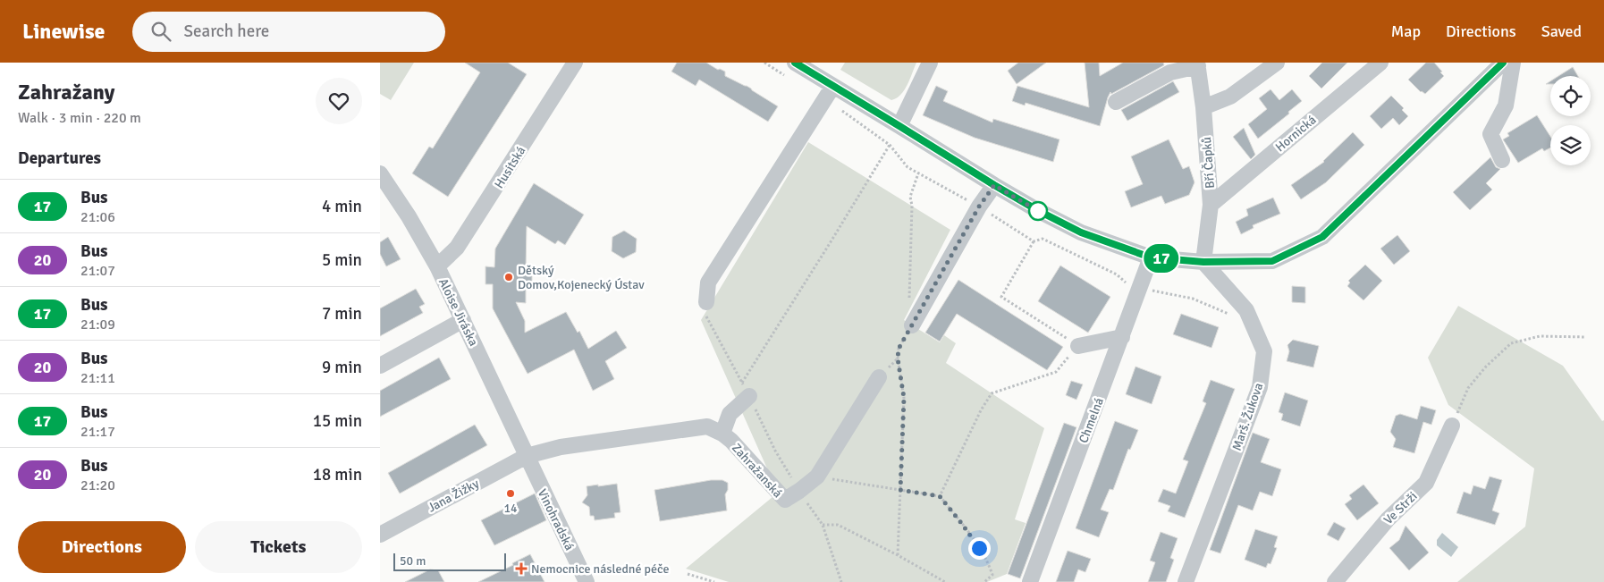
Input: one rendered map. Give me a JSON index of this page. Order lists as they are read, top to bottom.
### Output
{
  "streets": {
    "street": [
      "Hornická",
      "Bří Čapků",
      "Husitská",
      "Aloise Jiráska",
      "Marš. Žukova",
      "Chmelná",
      "Zahražanská",
      "Jana Žižky",
      "Ve Strži",
      "Vinohradská"
    ]
  },
  "crossings": [
    ["Hornická", "Bří Čapků"],
    ["Bří Čapků", "Marš. Žukova"],
    ["Husitská", "Aloise Jiráska"],
    ["Aloise Jiráska", "Zahražanská"],
    ["Aloise Jiráska", "Jana Žižky"],
    ["Aloise Jiráska", "Vinohradská"],
    ["Zahražanská", "Jana Žižky"],
    ["Zahražanská", "Vinohradská"],
    ["Jana Žižky", "Vinohradská"]
  ],
  "places": {
    "other": ["Dětský Domov,Kojenecký Ústav", "14"],
    "health": ["Nemocnice následné péče"]
  },
  "lines": ["bus line 17"],
  "scale_bar": "50 m",
  "page": {
    "header": "Linewise",
    "search": "Search here",
    "nav": ["Map", "Directions", "Saved"],
    "heading": [
      ["Zahražany", "Walk · 3 min · 220 m"],
      "Departures"
    ],
    "on_map": "17",
    "list": [
      {
        "mark": "17",
        "name": "Bus",
        "note": "21:06",
        "value": "4 min"
      },
      {
        "mark": "20",
        "name": "Bus",
        "note": "21:07",
        "value": "5 min"
      },
      {
        "mark": "17",
        "name": "Bus",
        "note": "21:09",
        "value": "7 min"
      },
      {
        "mark": "20",
        "name": "Bus",
        "note": "21:11",
        "value": "9 min"
      },
      {
        "mark": "17",
        "name": "Bus",
        "note": "21:17",
        "value": "15 min"
      },
      {
        "mark": "20",
        "name": "Bus",
        "note": "21:20",
        "value": "18 min"
      }
    ],
    "buttons": ["Directions", "Tickets"],
    "scale": "50 m"
  }
}
